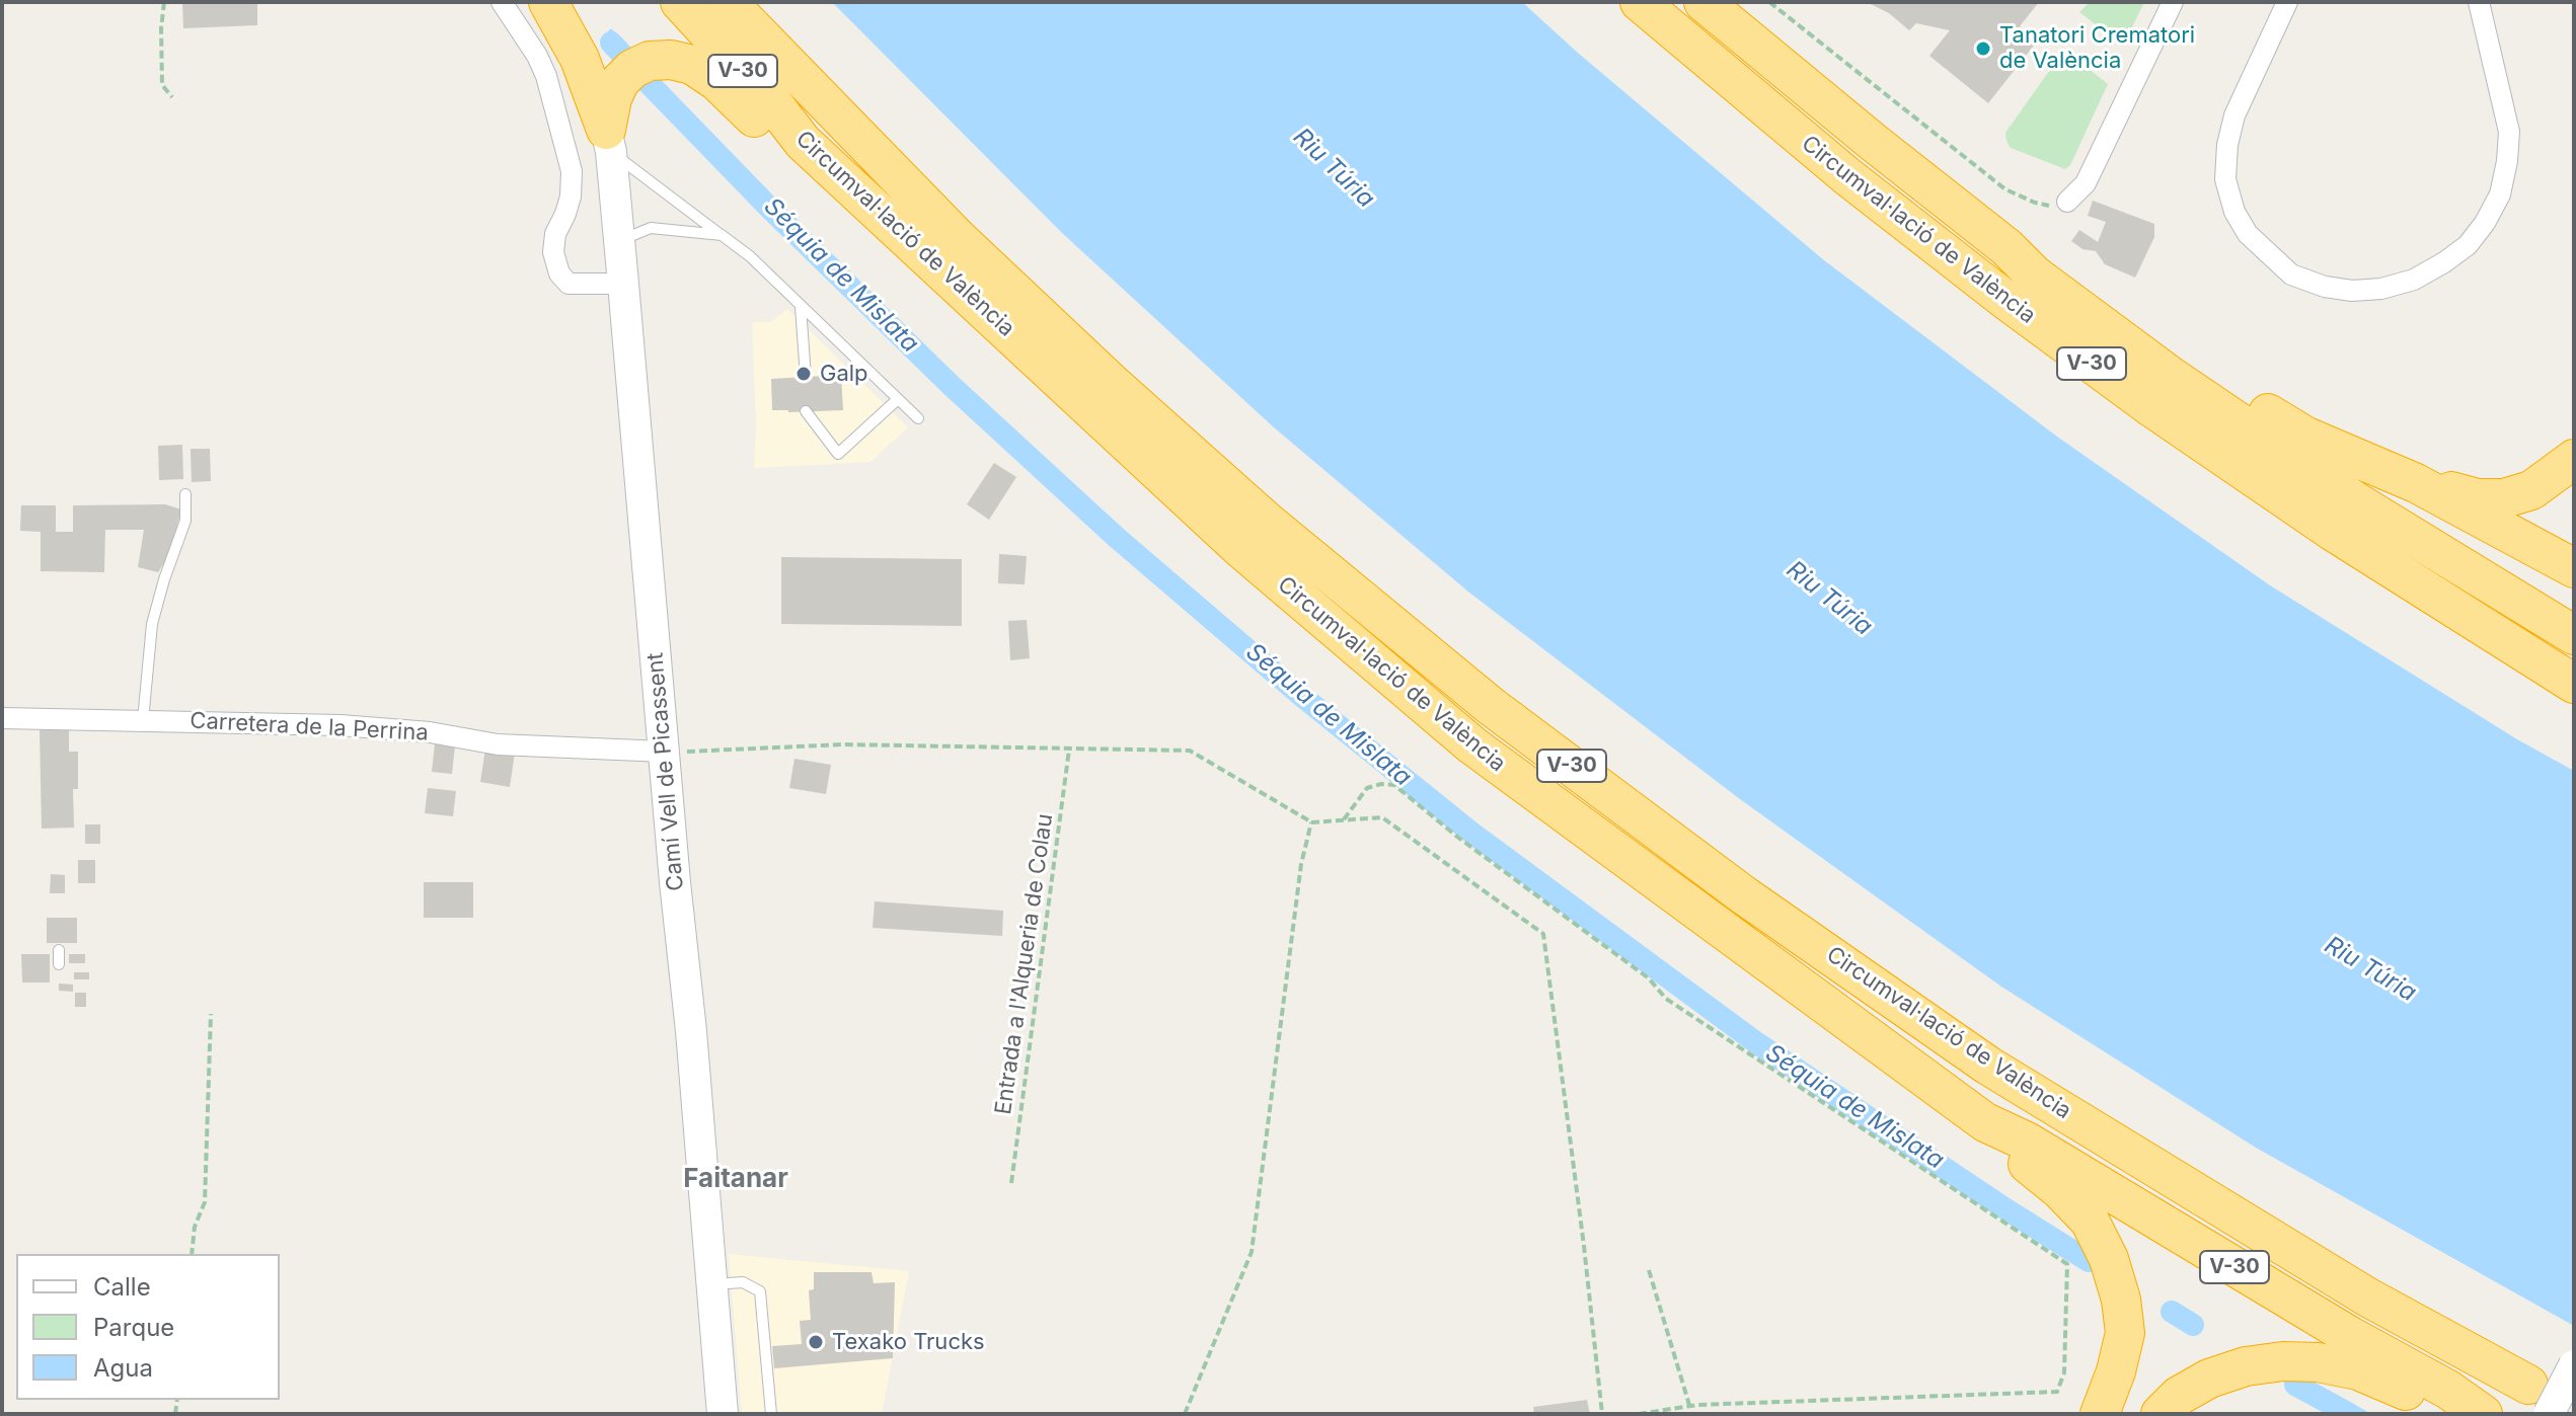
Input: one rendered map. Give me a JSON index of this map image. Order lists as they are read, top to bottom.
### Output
{
  "streets": {
    "highway": ["V-30", "Circumval·lació de València"],
    "street": ["Carretera de la Perrina", "Camí Vell de Picassent"],
    "path": ["Entrada a l'Alqueria de Colau"]
  },
  "crossings": [
    ["Carretera de la Perrina", "Camí Vell de Picassent"]
  ],
  "districts": ["Faitanar"],
  "water": ["Riu Túria", "Séquia de Mislata"],
  "places": ["Tanatori Crematori de València", "Galp", "Texako Trucks"],
  "legend": ["Calle", "Parque", "Agua"]
}
